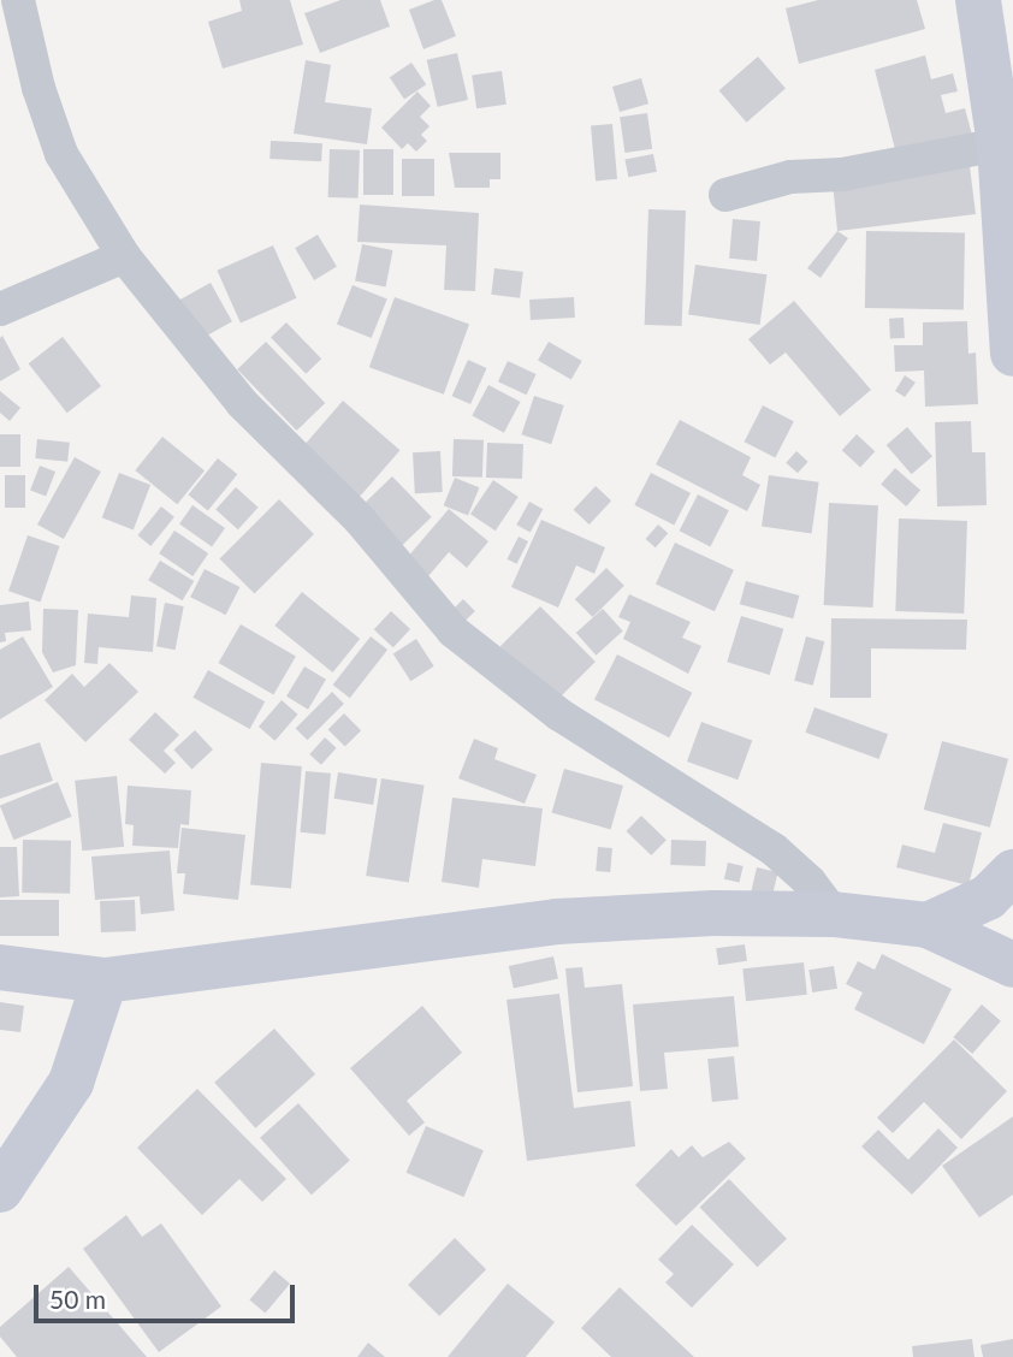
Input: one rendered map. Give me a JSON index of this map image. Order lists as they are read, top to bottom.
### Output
{
  "scale_bar": "50 m"
}
